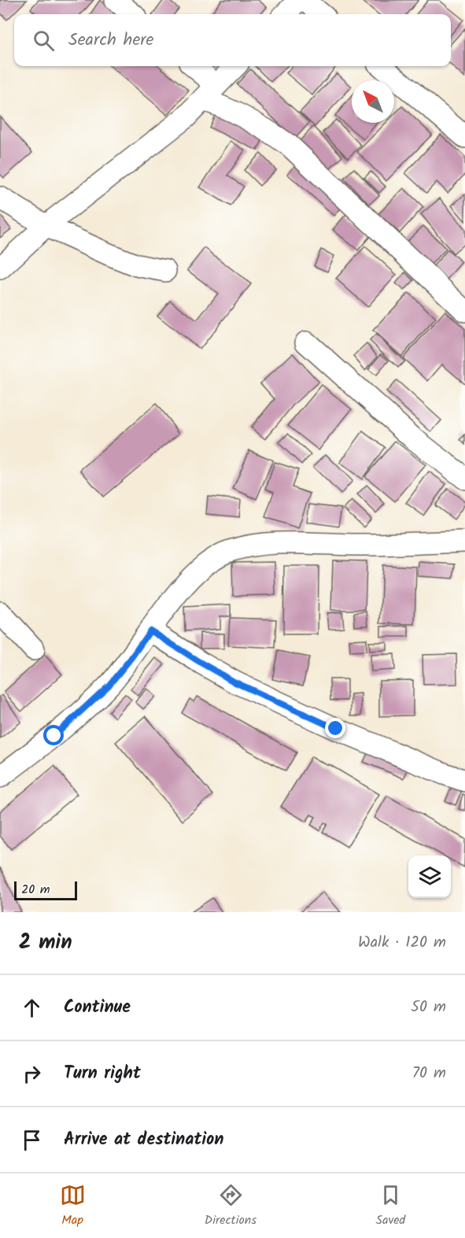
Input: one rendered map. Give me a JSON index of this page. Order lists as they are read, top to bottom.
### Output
{
  "scale_bar": "20 m",
  "north": "top left",
  "page": {
    "search": "Search here",
    "scale": "20 m",
    "heading": ["2 min", "Walk · 120 m"],
    "list": [
      ["Continue", "50 m"],
      ["Turn right", "70 m"],
      "Arrive at destination"
    ],
    "nav": ["Map", "Directions", "Saved"]
  }
}
